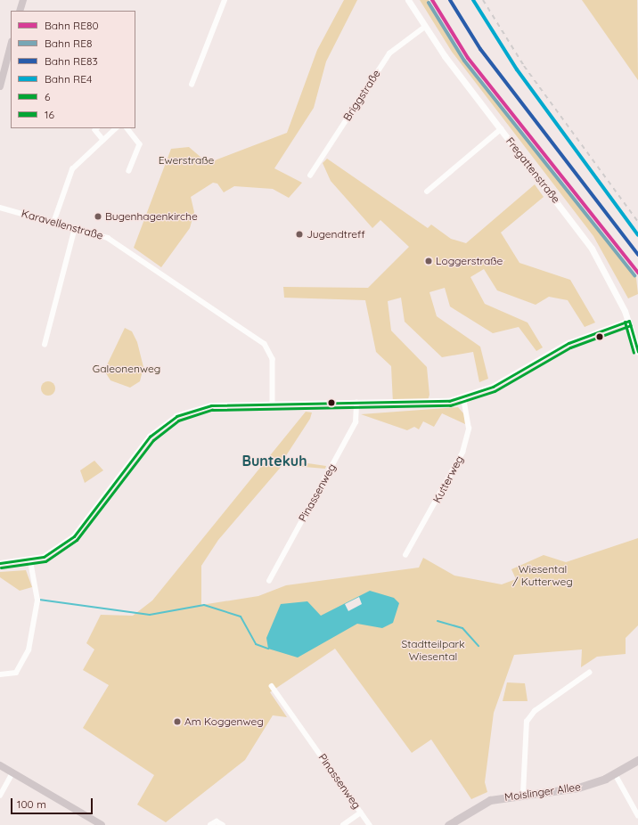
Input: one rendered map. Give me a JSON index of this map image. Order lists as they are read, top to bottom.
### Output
{
  "streets": {
    "main road": ["Moislinger Allee"],
    "street": [
      "Briggstraße",
      "Fregattenstraße",
      "Karavellenstraße",
      "Kutterweg",
      "Pinassenweg"
    ]
  },
  "crossings": [
    ["Briggstraße", "Fregattenstraße"]
  ],
  "districts": ["Buntekuh"],
  "parks": [
    "Ewerstraße",
    "Galeonenweg",
    "Wiesental / Kutterweg",
    "Stadtteilpark Wiesental"
  ],
  "places": [
    "Bugenhagenkirche",
    "Jugendtreff",
    "Loggerstraße",
    "Am Koggenweg"
  ],
  "lines": [
    "rail line RE80",
    "rail line RE83",
    "rail line RE4",
    "rail line RE8",
    "transit line 6",
    "transit line 16"
  ],
  "legend": [
    "Bahn RE80",
    "Bahn RE8",
    "Bahn RE83",
    "Bahn RE4",
    "6",
    "16"
  ],
  "scale_bar": "100 m"
}
